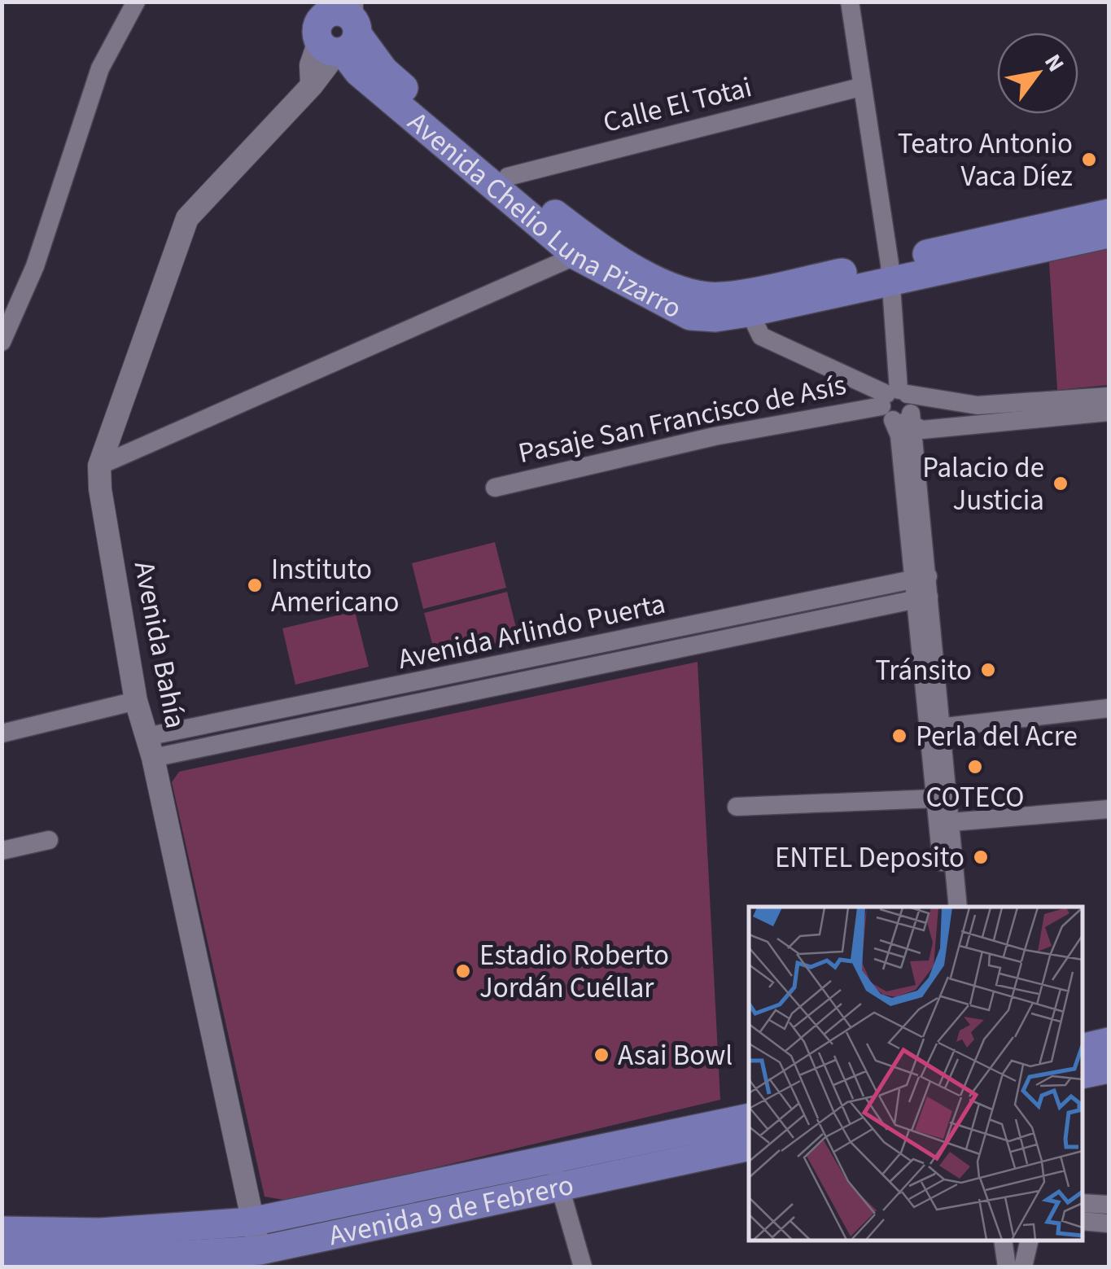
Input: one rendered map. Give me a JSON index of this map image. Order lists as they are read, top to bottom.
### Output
{
  "streets": {
    "main road": ["Avenida Chelio Luna Pizarro", "Avenida 9 de Febrero"],
    "street": [
      "Calle El Totai",
      "Pasaje San Francisco de Asís",
      "Avenida Arlindo Puerta",
      "Avenida Bahía"
    ]
  },
  "crossings": [
    ["Calle El Totai", "Avenida Chelio Luna Pizarro"],
    ["Avenida Chelio Luna Pizarro", "Avenida Bahía"],
    ["Avenida Arlindo Puerta", "Avenida Bahía"],
    ["Avenida Bahía", "Avenida 9 de Febrero"]
  ],
  "places": [
    "Teatro Antonio Vaca Díez",
    "Palacio de Justicia",
    "Instituto Americano",
    "Tránsito",
    "Perla del Acre",
    "COTECO",
    "ENTEL Deposito",
    "Estadio Roberto Jordán Cuéllar",
    "Asai Bowl"
  ],
  "north": "top right"
}
